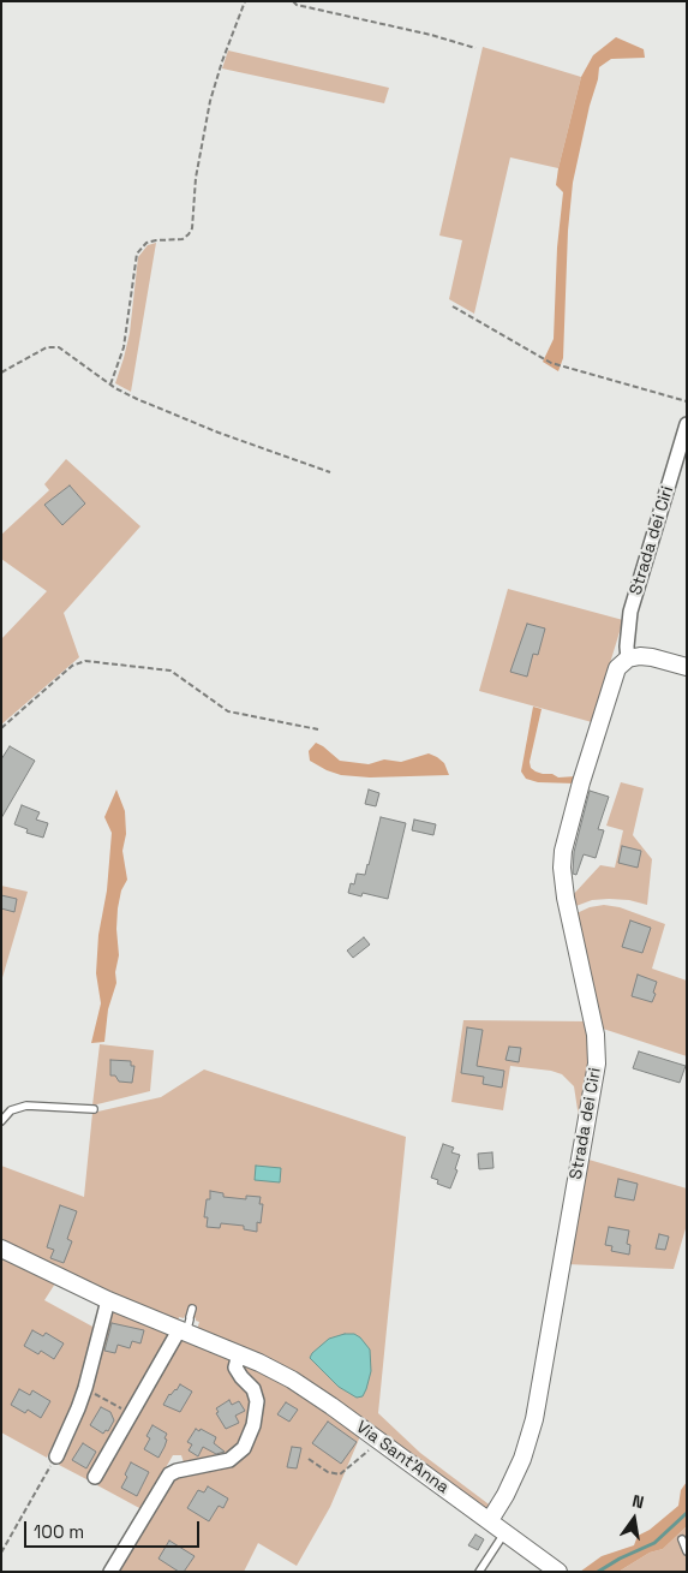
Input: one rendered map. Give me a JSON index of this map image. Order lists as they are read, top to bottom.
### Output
{
  "streets": {
    "street": ["Strada dei Ciri", "Via Sant'Anna"]
  },
  "crossings": [
    ["Strada dei Ciri", "Via Sant'Anna"]
  ],
  "scale_bar": "100 m",
  "north": "top"
}
